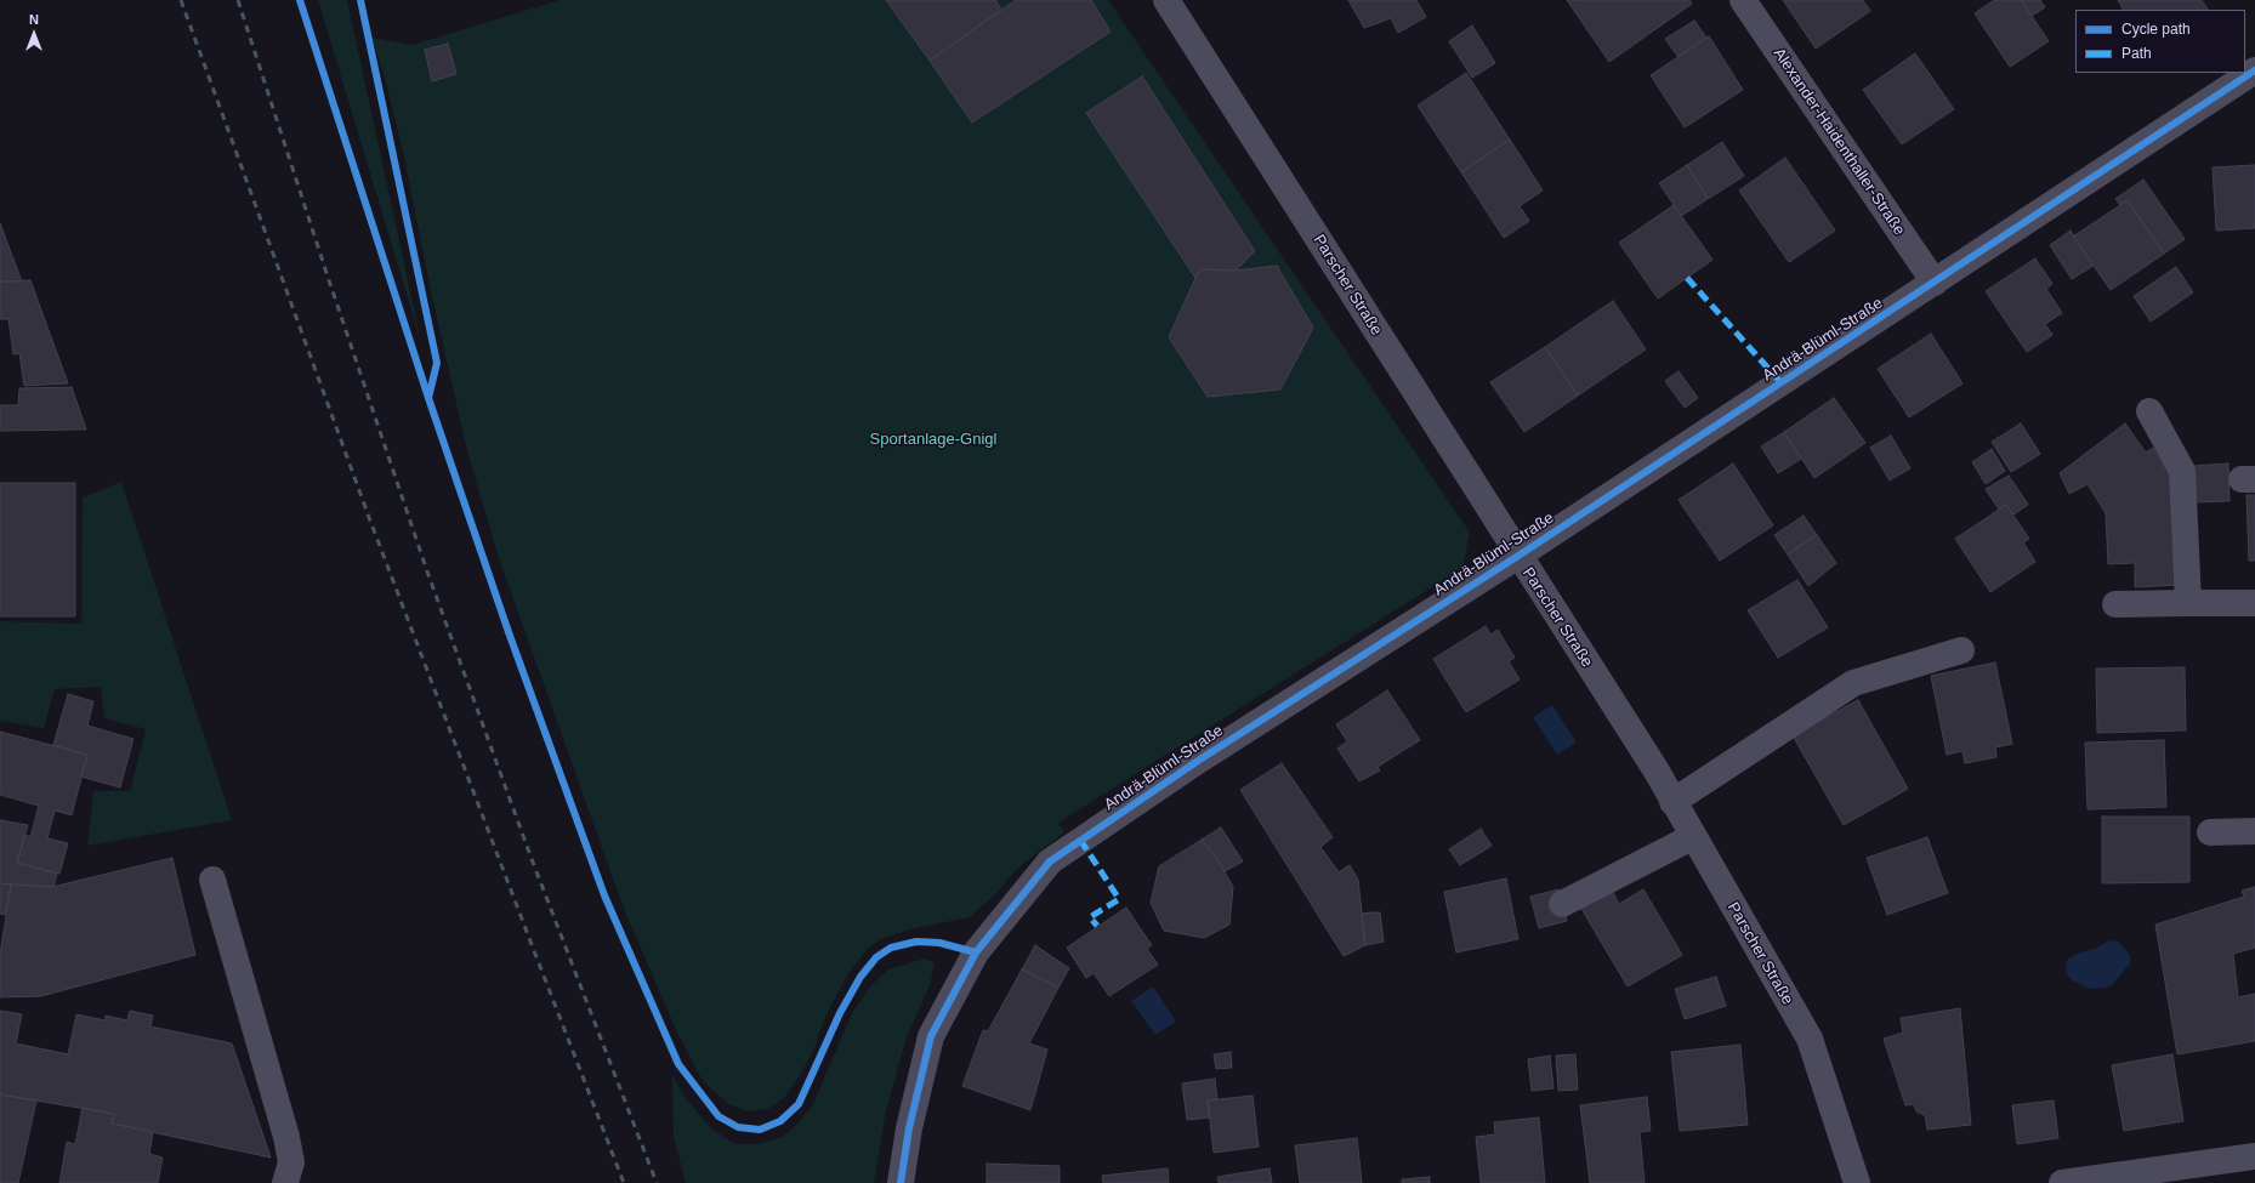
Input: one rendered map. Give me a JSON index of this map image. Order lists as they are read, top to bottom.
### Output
{
  "streets": {
    "street": ["Alexander-Haidenthaller-Straße", "Parscher Straße", "Andrä-Blüml-Straße"]
  },
  "crossings": [
    ["Alexander-Haidenthaller-Straße", "Andrä-Blüml-Straße"],
    ["Parscher Straße", "Andrä-Blüml-Straße"]
  ],
  "parks": ["Sportanlage-Gnigl"],
  "legend": ["Cycle path", "Path"],
  "north": "top"
}
